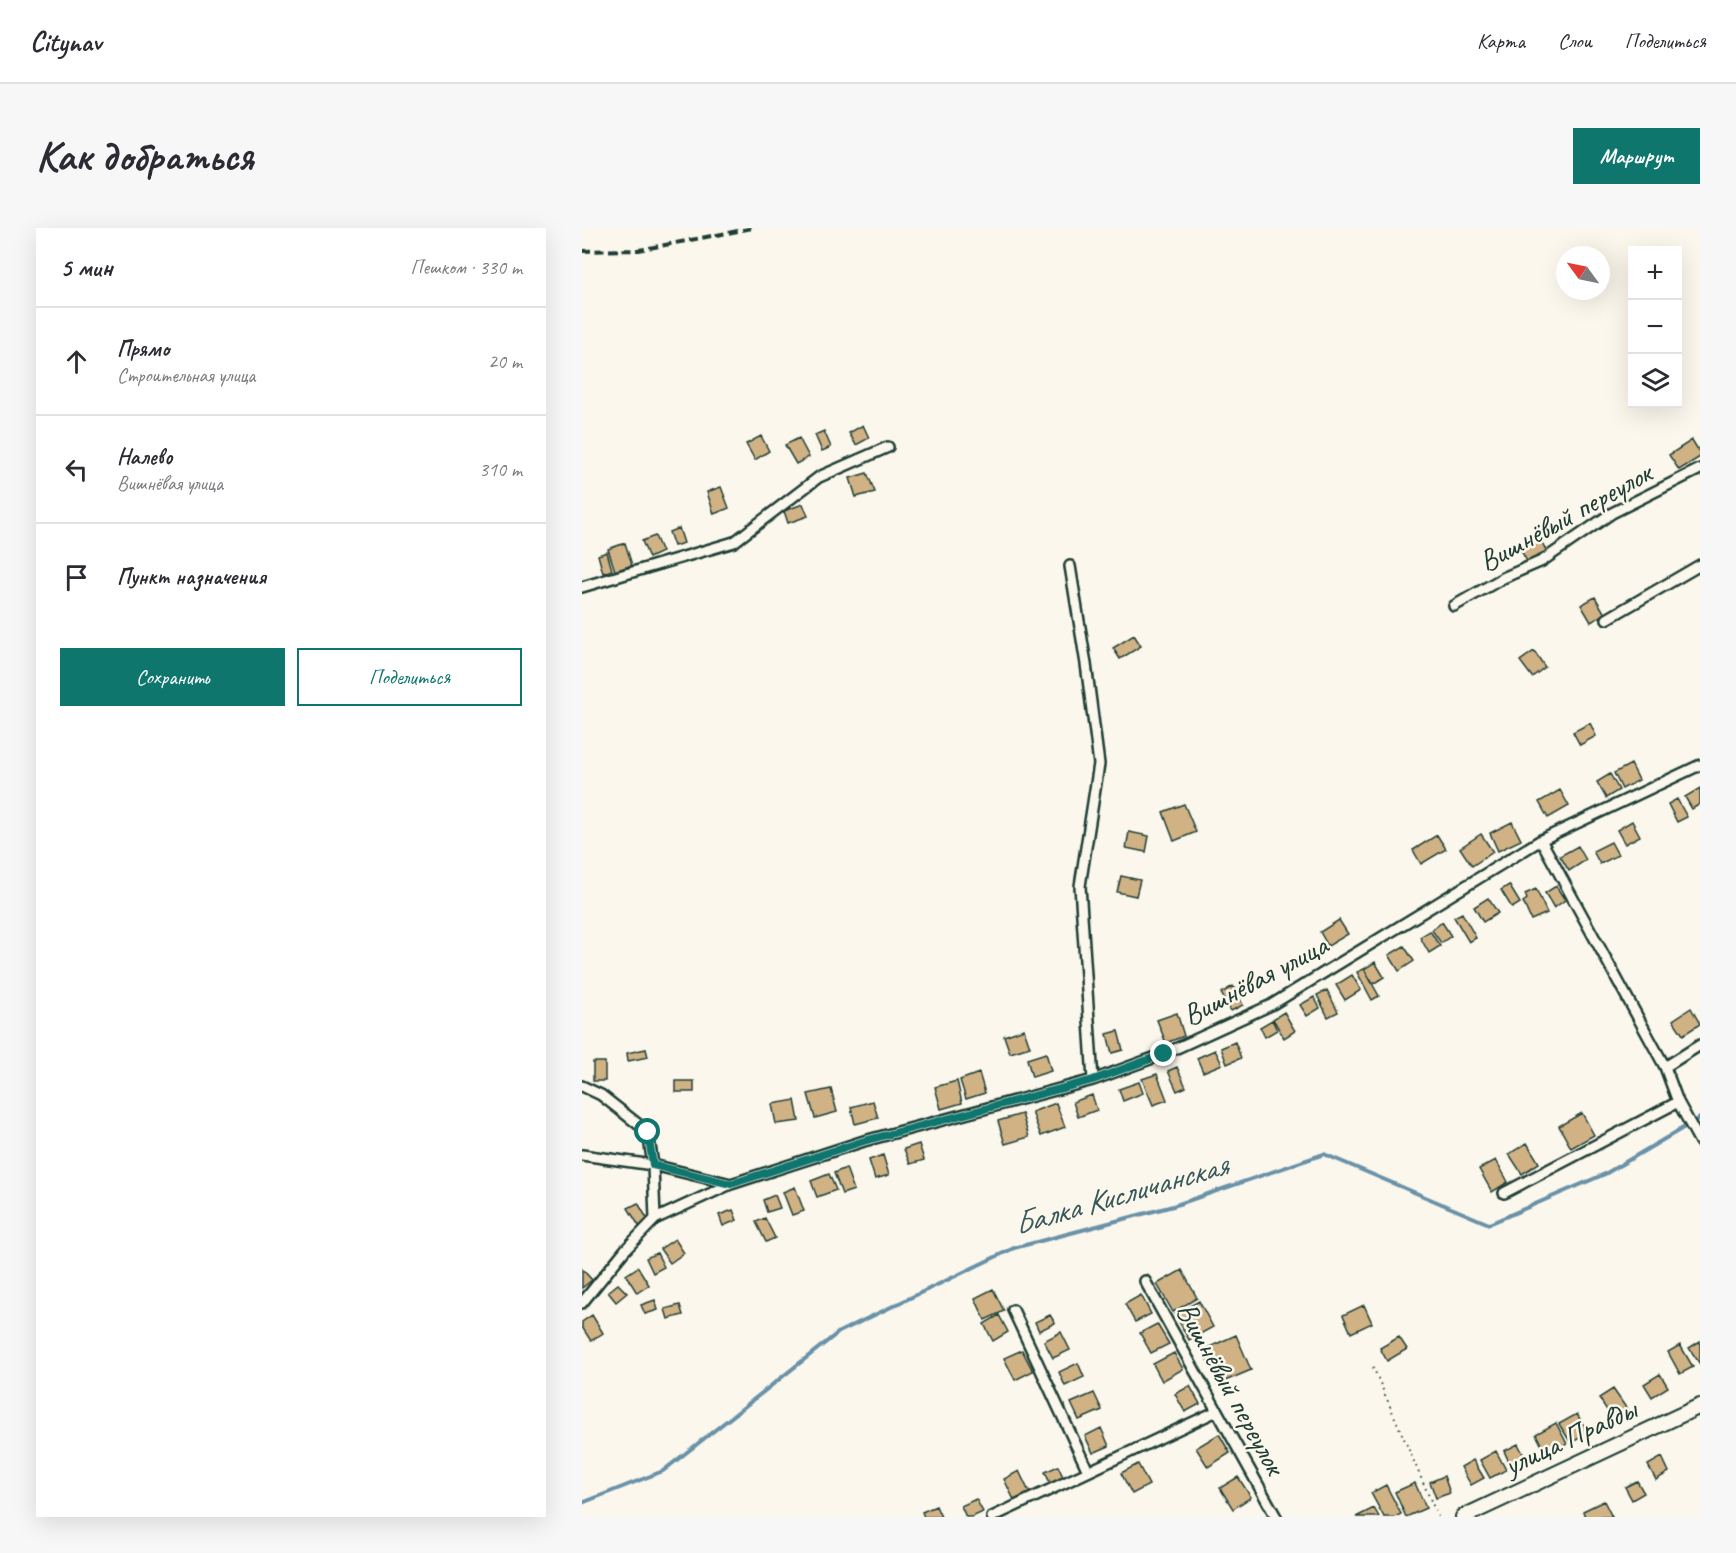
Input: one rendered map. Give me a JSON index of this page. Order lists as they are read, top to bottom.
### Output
{
  "streets": {
    "street": ["Вишнёвый переулок", "Вишнёвая улица", "улица Правды"]
  },
  "water": ["Балка Кисличанская"],
  "north": "top left",
  "page": {
    "header": "Citynav",
    "nav": ["Карта", "Слои", "Поделиться"],
    "buttons": [
      "Маршрут",
      ["Сохранить", "Поделиться"]
    ],
    "title": "Как добраться",
    "heading": ["5 мин", "Пешком · 330 m"],
    "map_buttons": ["+", "−"],
    "list": [
      ["Прямо", "Строительная улица", "20 m"],
      ["Налево", "Вишнёвая улица", "310 m"],
      "Пункт назначения"
    ]
  }
}
